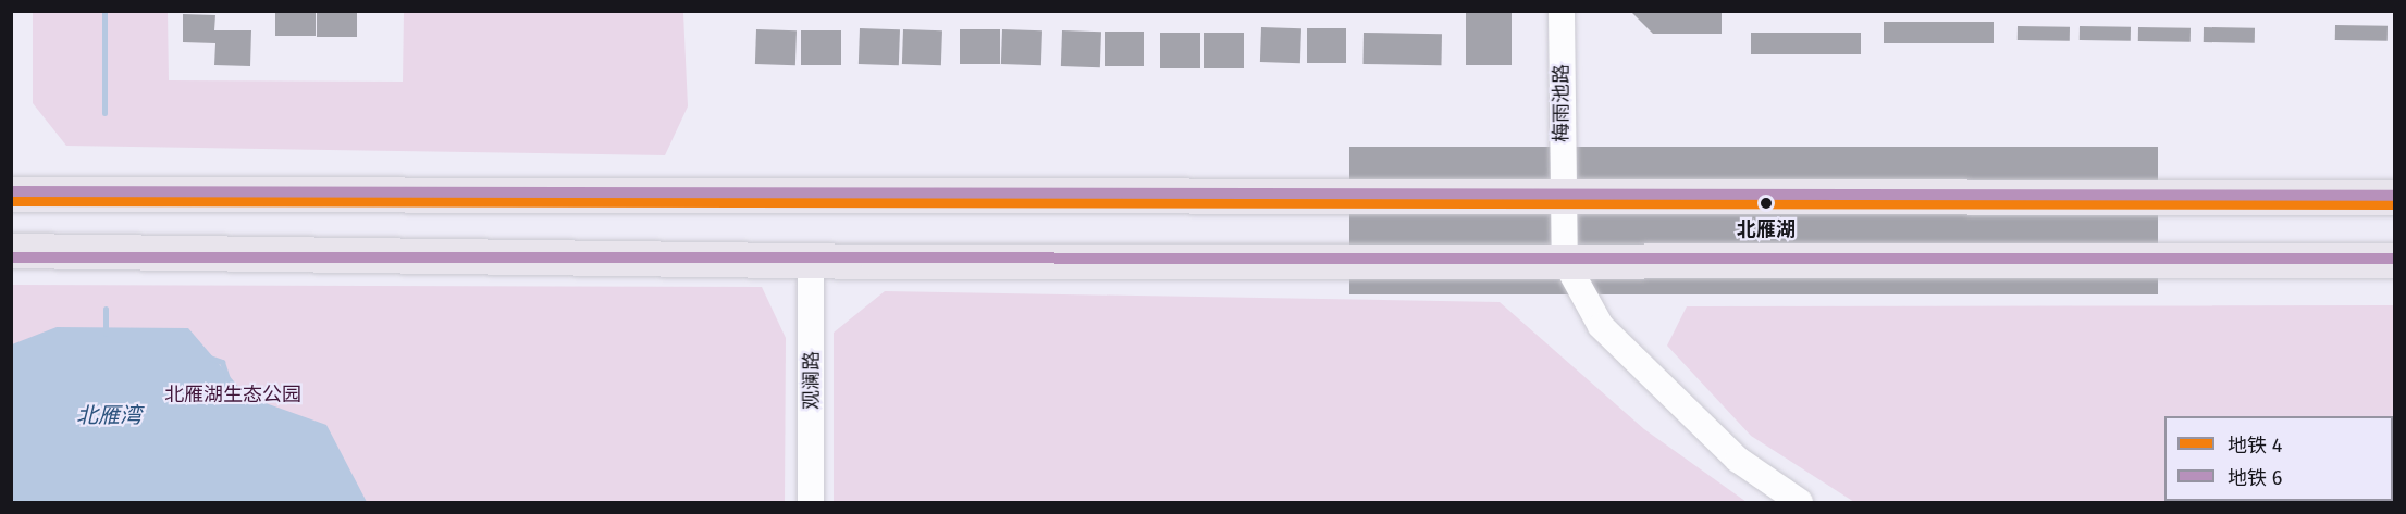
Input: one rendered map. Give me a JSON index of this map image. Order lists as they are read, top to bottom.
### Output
{
  "streets": {
    "street": ["梅雨池路", "观澜路"]
  },
  "water": ["北雁湾"],
  "parks": ["北雁湖生态公园"],
  "places": ["北雁湖"],
  "lines": ["metro line 6", "metro line 4"],
  "legend": ["地铁 4", "地铁 6"]
}
